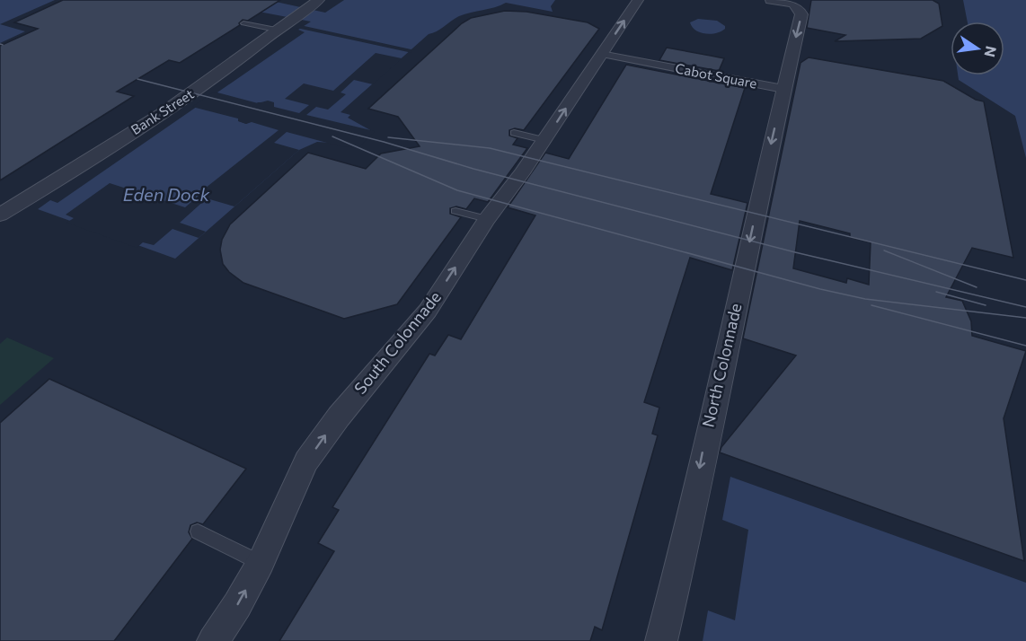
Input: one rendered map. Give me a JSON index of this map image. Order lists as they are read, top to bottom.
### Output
{
  "streets": {
    "street": [
      "Cabot Square",
      "Bank Street",
      "South Colonnade",
      "North Colonnade"
    ]
  },
  "crossings": [
    ["Cabot Square", "South Colonnade"],
    ["Cabot Square", "North Colonnade"]
  ],
  "one_way": ["South Colonnade", "North Colonnade"],
  "water": ["Eden Dock"],
  "north": "right"
}
